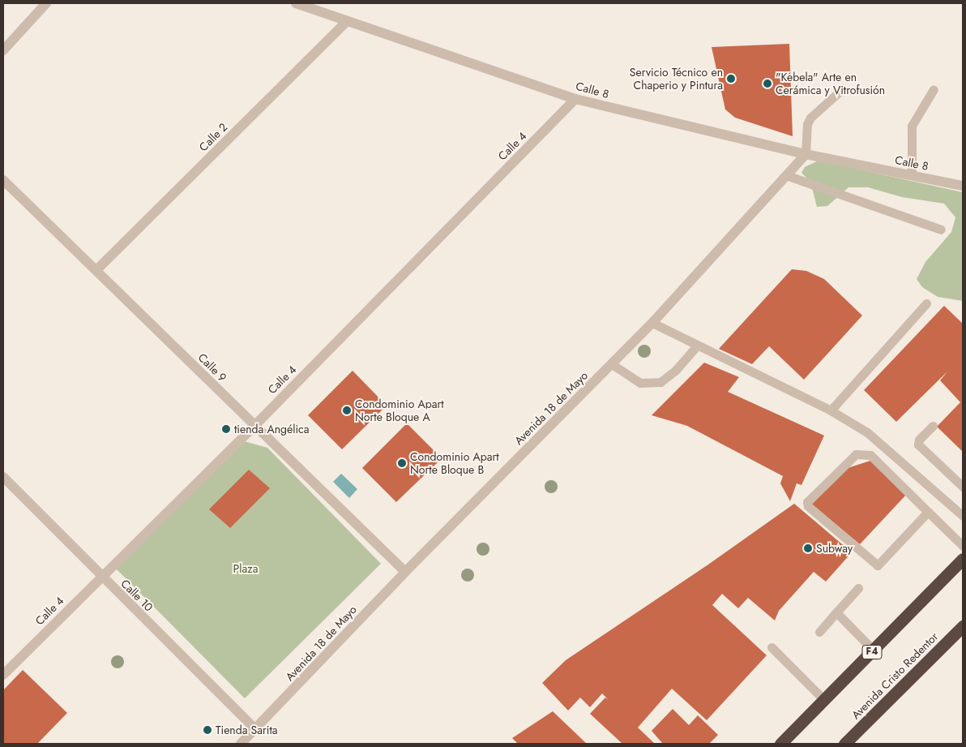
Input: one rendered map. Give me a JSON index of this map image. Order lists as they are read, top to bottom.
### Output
{
  "streets": {
    "highway": ["F4", "Avenida Cristo Redentor"],
    "street": [
      "Calle 8",
      "Calle 2",
      "Calle 4",
      "Calle 9",
      "Avenida 18 de Mayo",
      "Calle 10"
    ]
  },
  "crossings": [
    ["Calle 8", "Calle 2"],
    ["Calle 8", "Calle 4"],
    ["Calle 8", "Avenida 18 de Mayo"],
    ["Calle 2", "Calle 9"],
    ["Calle 4", "Calle 9"],
    ["Calle 4", "Calle 10"],
    ["Calle 9", "Avenida 18 de Mayo"],
    ["Avenida 18 de Mayo", "Calle 10"]
  ],
  "parks": ["Plaza"],
  "places": [
    "Servicio Técnico en Chaperio y Pintura",
    "\"Kebela\" Arte en Cerámica y Vitrofusión",
    "Condominio Apart Norte Bloque A",
    "tienda Angélica",
    "Condominio Apart Norte Bloque B",
    "Subway",
    "Tienda Sarita"
  ]
}
